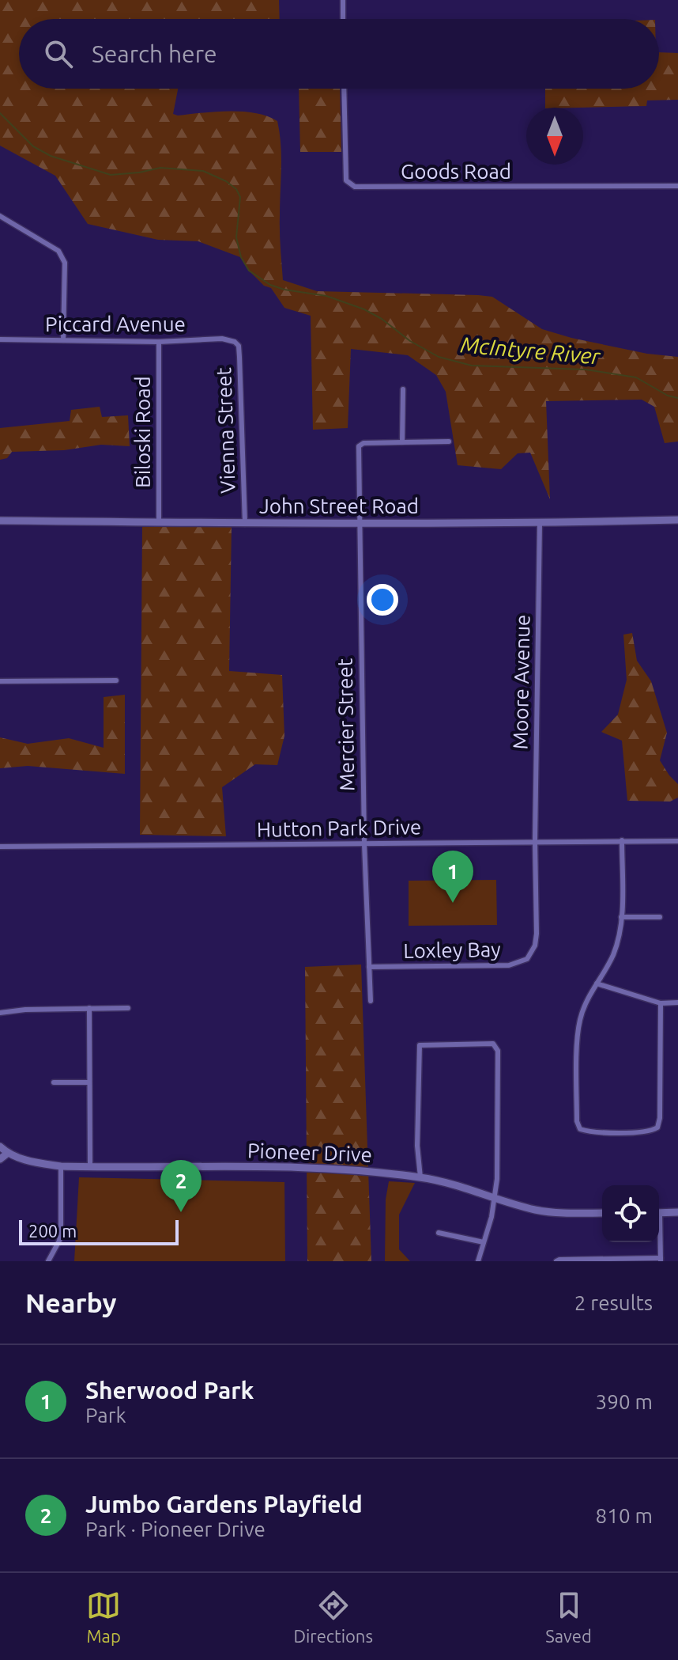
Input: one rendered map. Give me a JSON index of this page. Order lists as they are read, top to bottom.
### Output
{
  "streets": {
    "main road": ["John Street Road", "Pioneer Drive"],
    "street": [
      "Goods Road",
      "Piccard Avenue",
      "Vienna Street",
      "Biloski Road",
      "Moore Avenue",
      "Mercier Street",
      "Hutton Park Drive",
      "Loxley Bay"
    ]
  },
  "crossings": [
    ["Piccard Avenue", "Vienna Street"],
    ["Piccard Avenue", "Biloski Road"],
    ["Vienna Street", "John Street Road"],
    ["Biloski Road", "John Street Road"],
    ["John Street Road", "Moore Avenue"],
    ["John Street Road", "Mercier Street"],
    ["Moore Avenue", "Hutton Park Drive"],
    ["Moore Avenue", "Loxley Bay"],
    ["Mercier Street", "Hutton Park Drive"],
    ["Mercier Street", "Loxley Bay"],
    ["Hutton Park Drive", "Loxley Bay"]
  ],
  "water": ["McIntyre River"],
  "scale_bar": "200 m",
  "north": "bottom",
  "page": {
    "search": "Search here",
    "pins": ["1", "2"],
    "scale": "200 m",
    "heading": ["Nearby", "2 results"],
    "list": [
      {
        "mark": "1",
        "name": "Sherwood Park",
        "note": "Park",
        "value": "390 m"
      },
      {
        "mark": "2",
        "name": "Jumbo Gardens Playfield",
        "note": "Park · Pioneer Drive",
        "value": "810 m"
      }
    ],
    "nav": ["Map", "Directions", "Saved"]
  }
}
